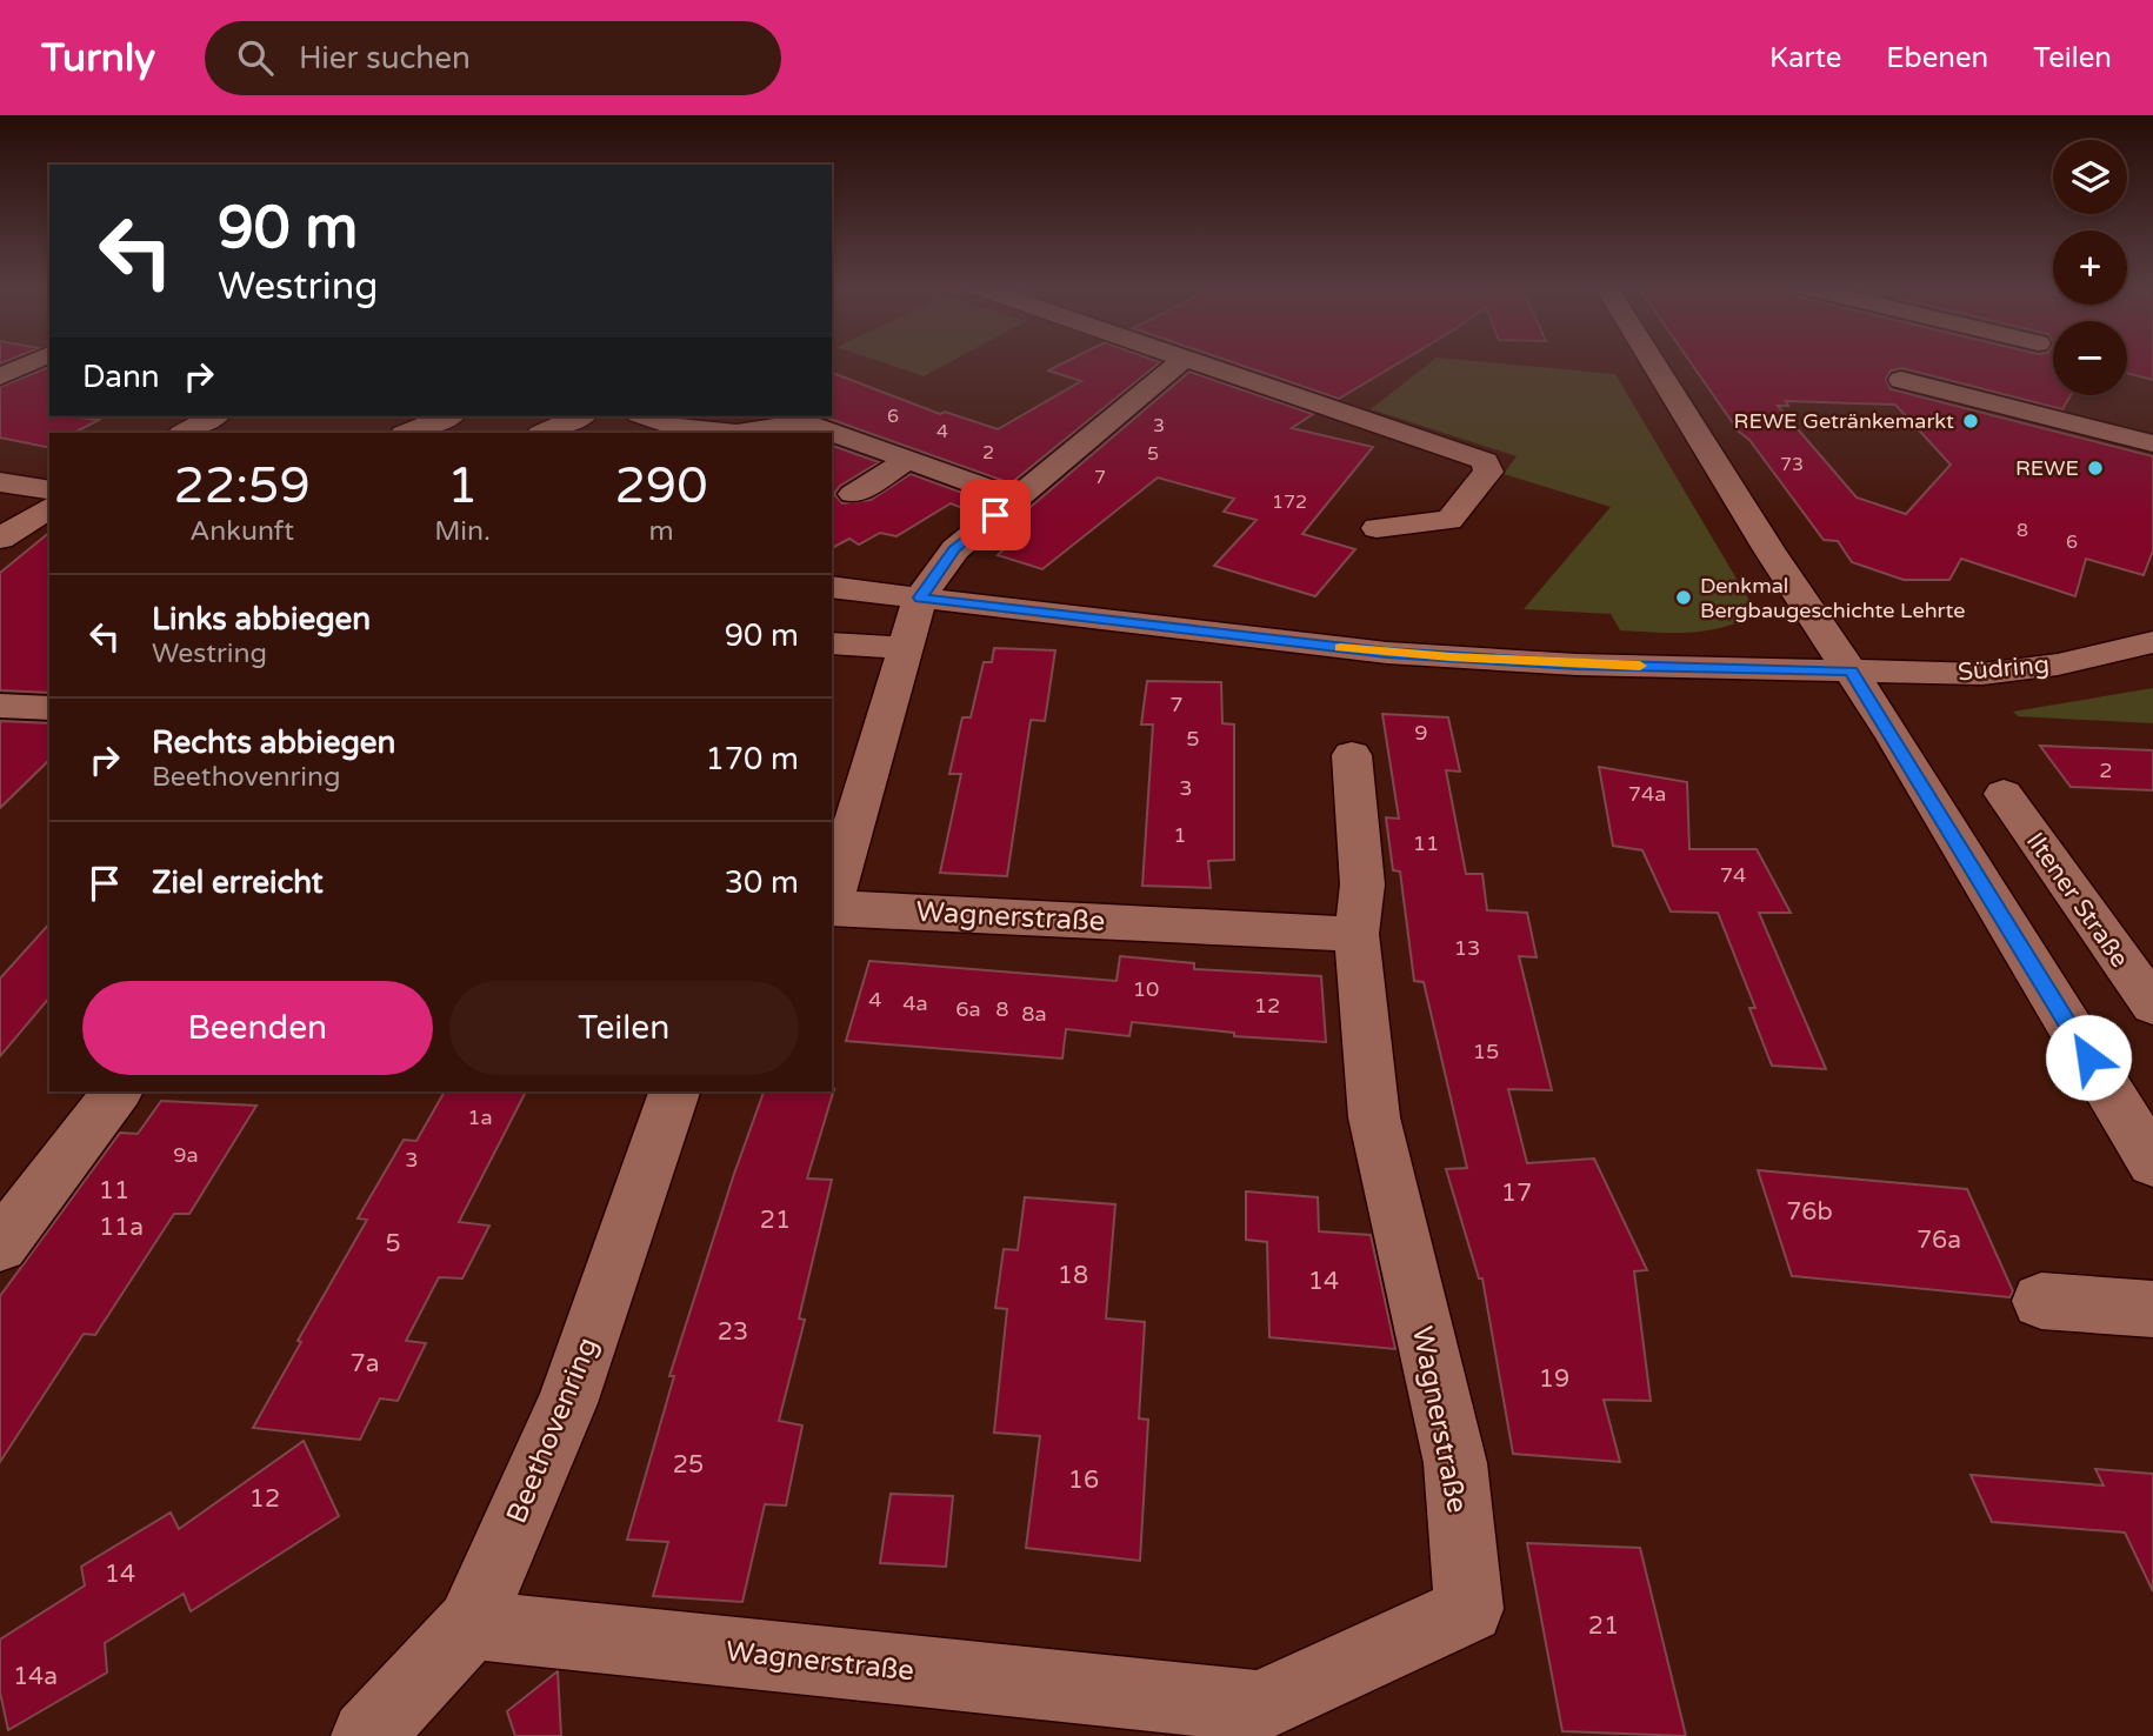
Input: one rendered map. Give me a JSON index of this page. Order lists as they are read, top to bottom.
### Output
{
  "streets": {
    "street": [
      "Südring",
      "Iltener Straße",
      "Wagnerstraße",
      "Beethovenring"
    ]
  },
  "crossings": [
    ["Wagnerstraße", "Beethovenring"]
  ],
  "places": ["REWE Getränkemarkt", "REWE", "Denkmal Bergbaugeschichte Lehrte"],
  "house_numbers": [
    "6",
    "3",
    "4",
    "2",
    "5",
    "73",
    "7",
    "172",
    "8",
    "6",
    "7",
    "9",
    "5",
    "2",
    "3",
    "74a",
    "1",
    "11",
    "74",
    "13",
    "10",
    "4",
    "4a",
    "12",
    "6a",
    "8",
    "8a",
    "15",
    "1a",
    "9a",
    "3",
    "11",
    "17",
    "76b",
    "21",
    "11a",
    "76a",
    "5",
    "18",
    "14",
    "23",
    "7a",
    "19",
    "25",
    "16",
    "12",
    "14",
    "21",
    "14a"
  ],
  "page": {
    "header": "Turnly",
    "search": "Hier suchen",
    "nav": ["Karte", "Ebenen", "Teilen"],
    "map_buttons": ["+", "−"],
    "turn": ["90 m", "Westring"],
    "then": "Dann",
    "eta": [
      "22:59",
      "Ankunft",
      "1",
      "Min.",
      "290",
      "m"
    ],
    "list": [
      {
        "name": "Links abbiegen",
        "note": "Westring",
        "value": "90 m"
      },
      {
        "name": "Rechts abbiegen",
        "note": "Beethovenring",
        "value": "170 m"
      },
      {
        "name": "Ziel erreicht",
        "value": "30 m"
      }
    ],
    "buttons": ["Beenden", "Teilen"]
  }
}
